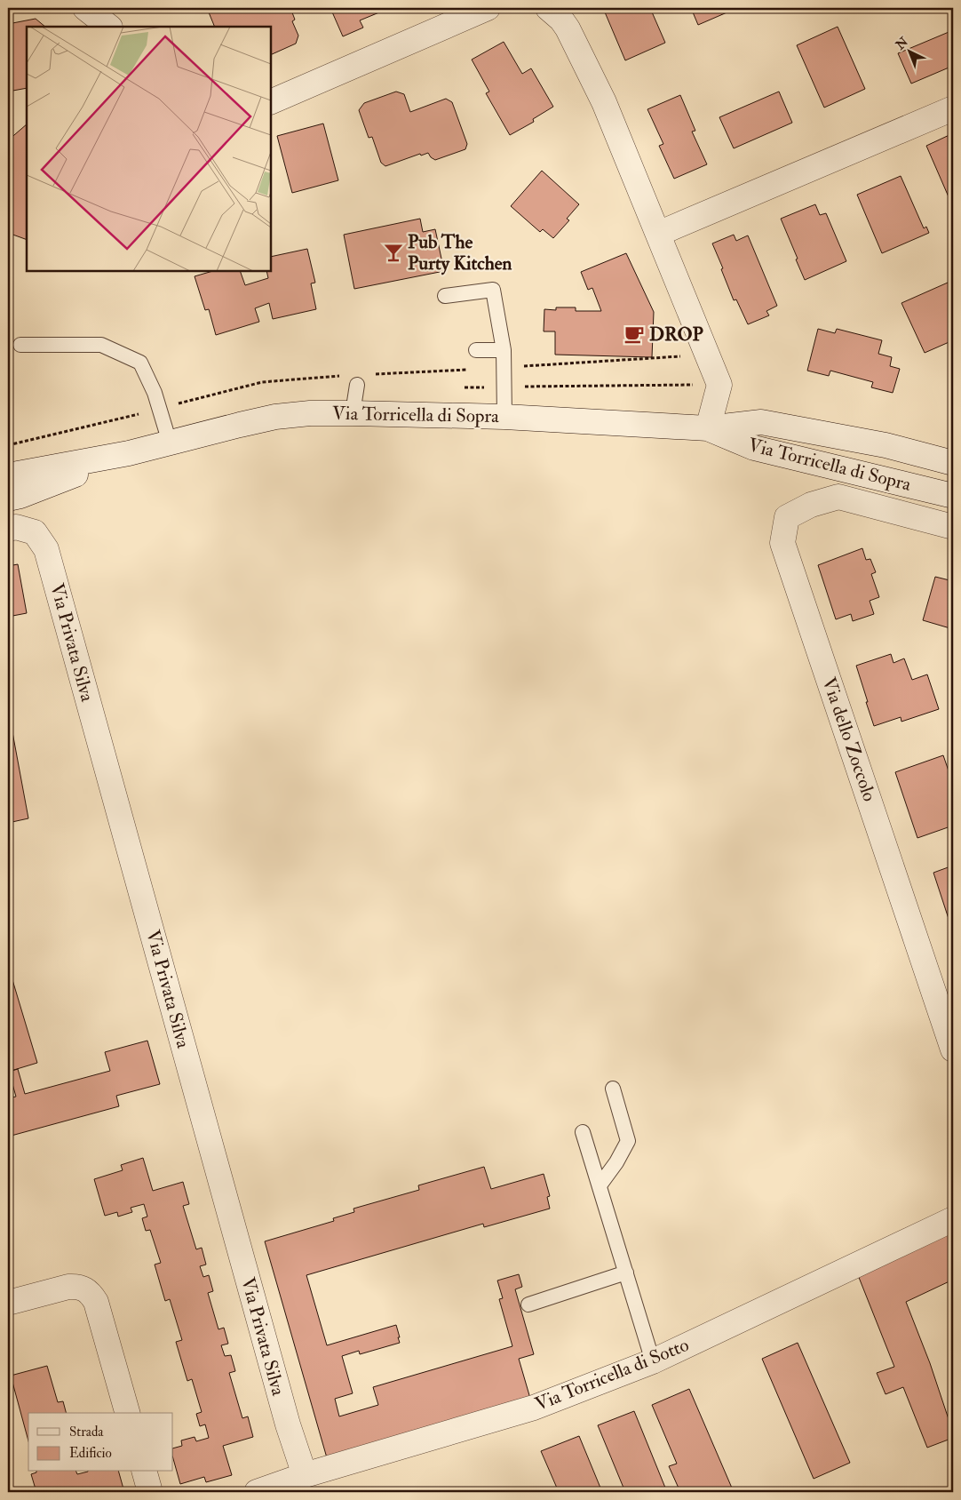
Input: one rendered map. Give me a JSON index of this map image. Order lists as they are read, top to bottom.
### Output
{
  "streets": {
    "street": [
      "Via Torricella di Sopra",
      "Via Privata Silva",
      "Via dello Zoccolo",
      "Via Torricella di Sotto"
    ]
  },
  "crossings": [
    ["Via Torricella di Sopra", "Via dello Zoccolo"],
    ["Via Privata Silva", "Via Torricella di Sotto"]
  ],
  "places": {
    "bar": ["Pub The Purty Kitchen"],
    "cafe": ["DROP"]
  },
  "legend": ["Strada", "Edificio"],
  "north": "top left"
}
